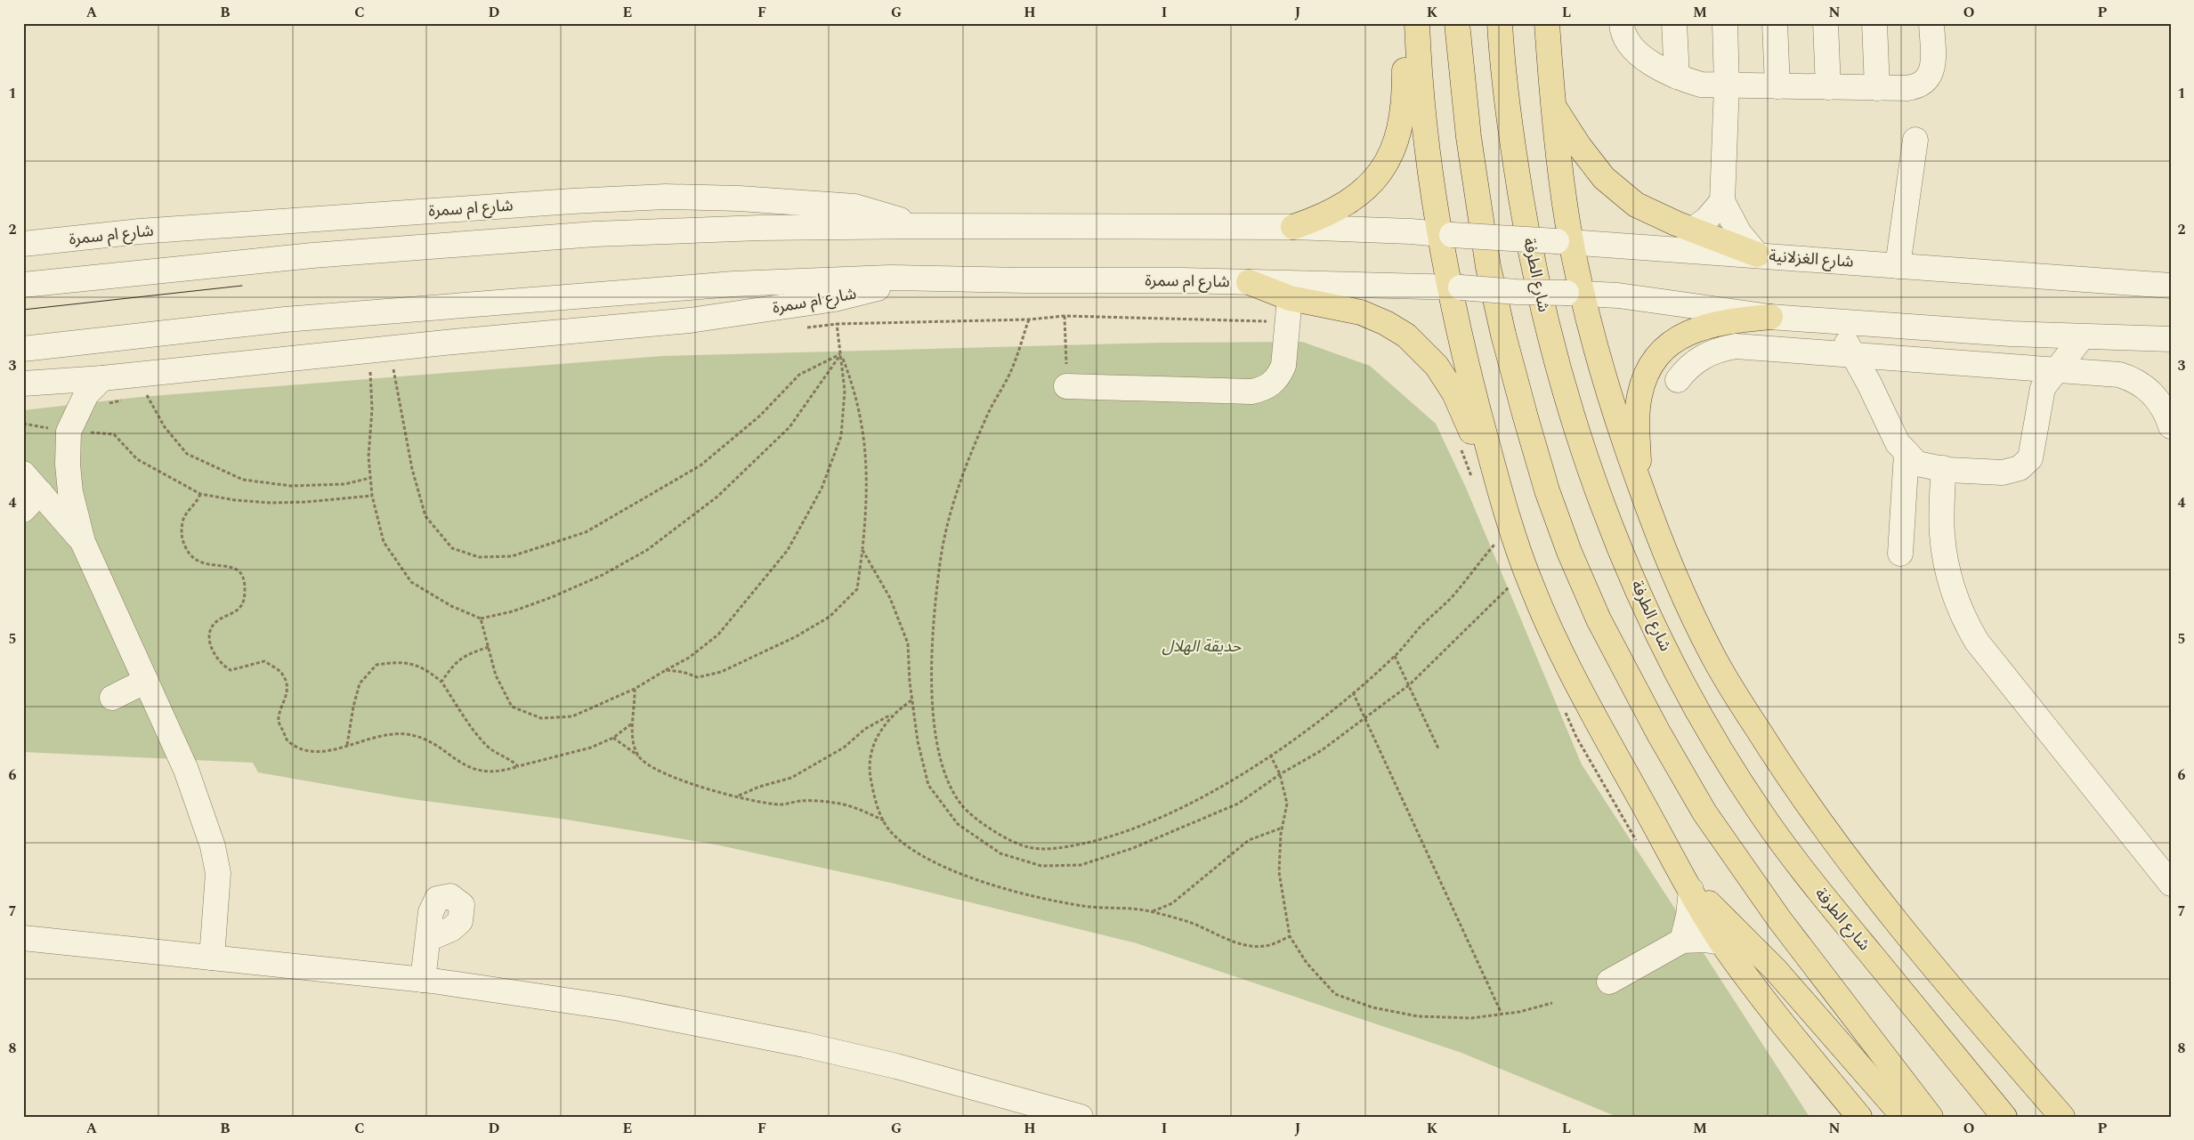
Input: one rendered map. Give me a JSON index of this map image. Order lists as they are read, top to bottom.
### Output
{
  "streets": {
    "main road": ["شارع الطرفة"],
    "street": ["شارع ام سمرة", "شارع الغزلانية"]
  },
  "crossings": [
    ["شارع ام سمرة", "شارع الغزلانية"]
  ],
  "parks": ["حديقة الهلال"],
  "grid": {
    "columns": [
      "A",
      "B",
      "C",
      "D",
      "E",
      "F",
      "G",
      "H",
      "I",
      "J",
      "K",
      "L",
      "M",
      "N",
      "O",
      "P"
    ],
    "rows": [
      "1",
      "2",
      "3",
      "4",
      "5",
      "6",
      "7",
      "8"
    ]
  }
}
